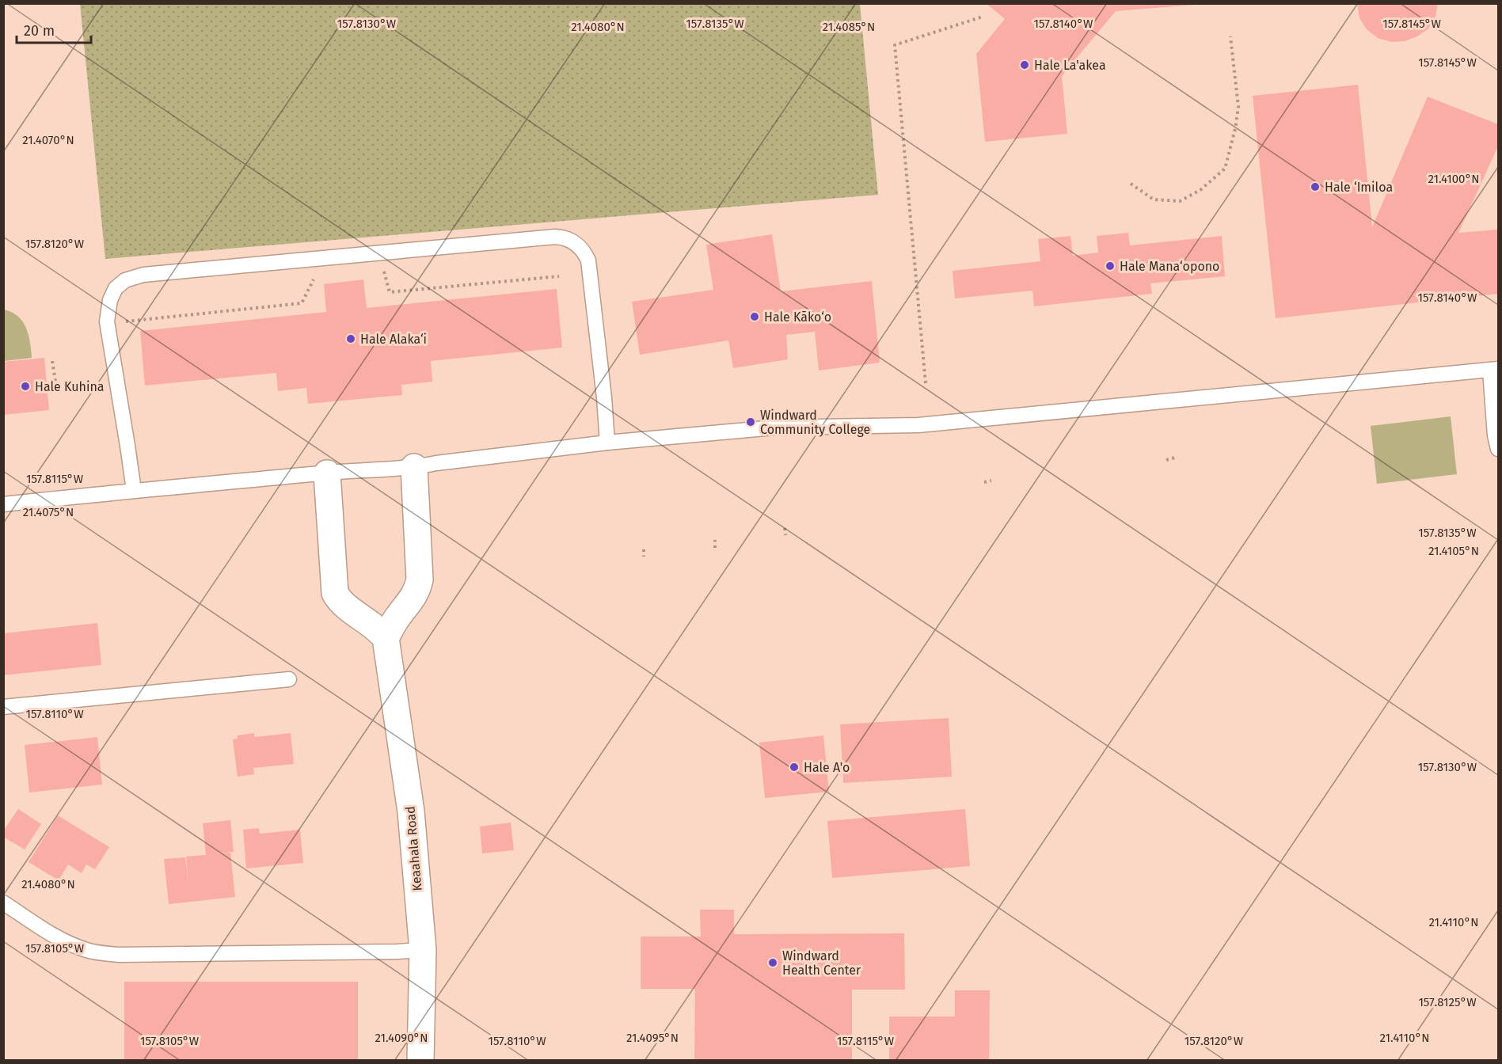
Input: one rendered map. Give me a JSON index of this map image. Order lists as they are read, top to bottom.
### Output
{
  "streets": {
    "street": ["Keaahala Road"]
  },
  "places": [
    "Hale La'akea",
    "Hale ‘Imiloa",
    "Hale Mana‘opono",
    "Hale Kāko‘o",
    "Hale Alaka‘i",
    "Hale Kuhina",
    "Windward Community College",
    "Hale A'o",
    "Windward Health Center"
  ],
  "scale_bar": "20 m",
  "coordinates": [
    "157.8130°W",
    "157.8135°W",
    "157.8140°W",
    "157.8145°W",
    "21.4080°N",
    "21.4085°N",
    "21.4070°N",
    "21.4100°N",
    "157.8120°W",
    "157.8115°W",
    "21.4075°N",
    "21.4105°N",
    "157.8110°W",
    "21.4110°N",
    "157.8105°W",
    "157.8125°W",
    "21.4090°N",
    "21.4095°N"
  ]
}
